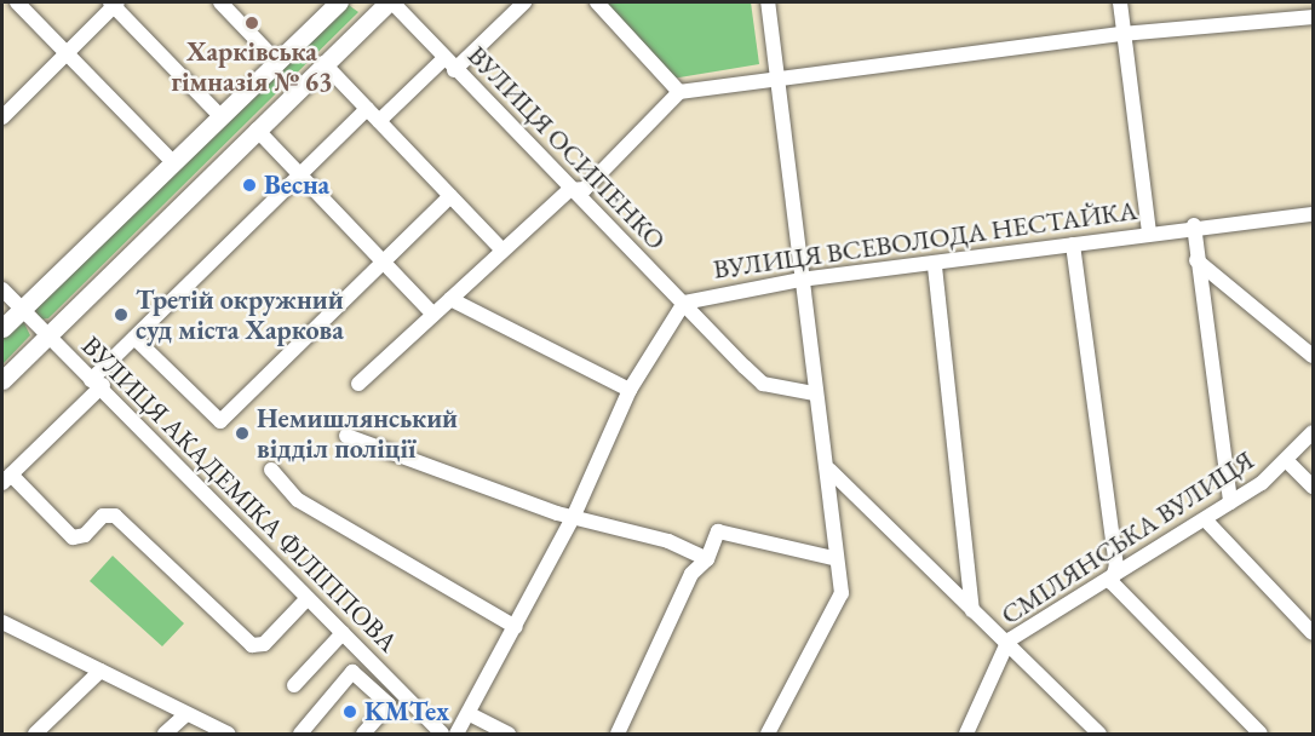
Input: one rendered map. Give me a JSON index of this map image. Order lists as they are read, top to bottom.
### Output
{
  "streets": {
    "street": [
      "ВУЛИЦЯ ОСИПЕНКО",
      "ВУЛИЦЯ ВСЕВОЛОДА НЕСТАЙКА",
      "ВУЛИЦЯ АКАДЕМІКА ФІЛІППОВА",
      "СМІЛЯНСЬКА ВУЛИЦЯ"
    ]
  },
  "crossings": [
    ["ВУЛИЦЯ ОСИПЕНКО", "ВУЛИЦЯ ВСЕВОЛОДА НЕСТАЙКА"]
  ],
  "places": [
    "Харківська гімназія № 63",
    "Весна",
    "Третій окружний суд міста Харкова",
    "Немишлянський відділ поліції",
    "KMTex"
  ]
}
